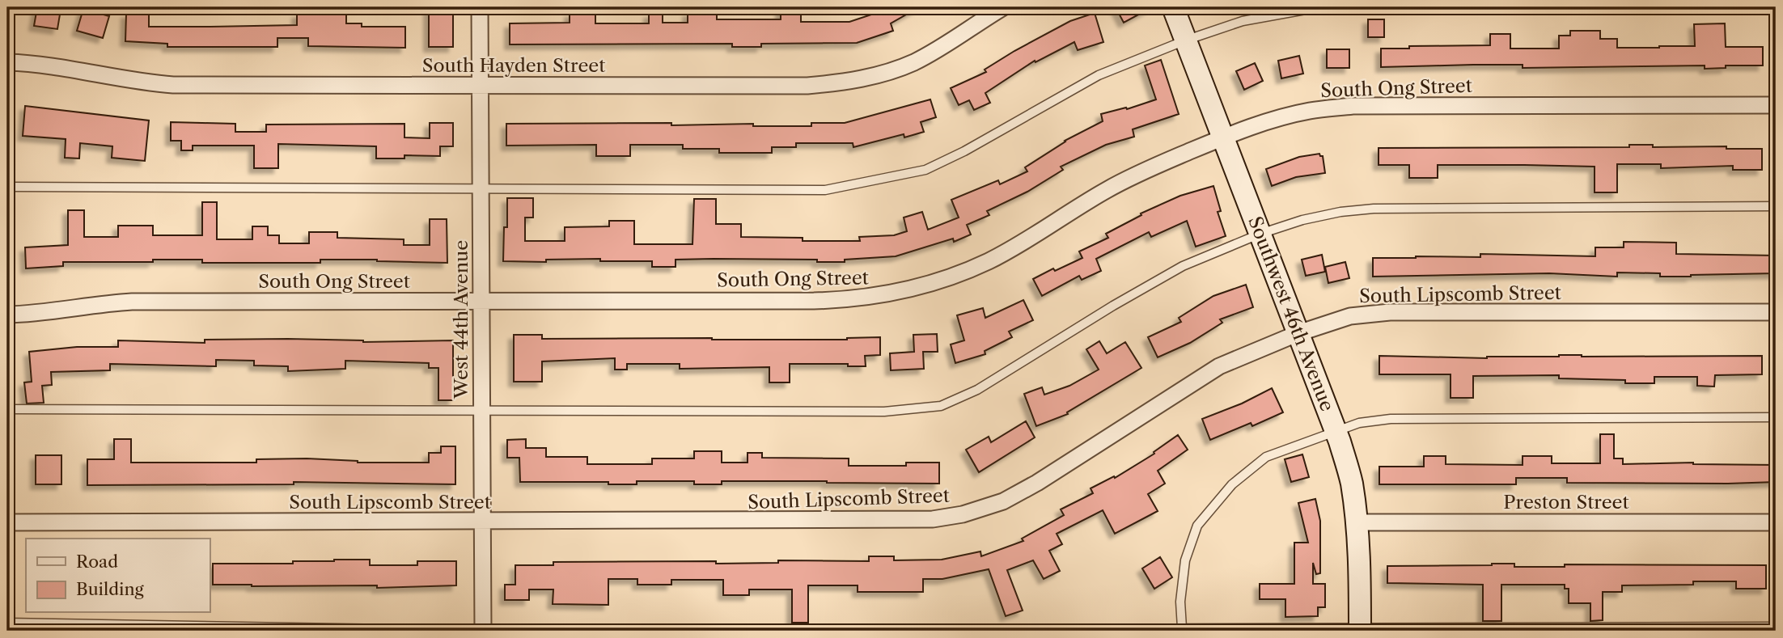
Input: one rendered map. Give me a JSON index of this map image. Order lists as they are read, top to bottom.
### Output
{
  "streets": {
    "main road": ["Southwest 46th Avenue"],
    "street": [
      "South Hayden Street",
      "South Ong Street",
      "South Lipscomb Street",
      "West 44th Avenue",
      "Preston Street"
    ]
  },
  "crossings": [
    ["South Hayden Street", "West 44th Avenue"],
    ["South Ong Street", "Southwest 46th Avenue"],
    ["South Ong Street", "West 44th Avenue"],
    ["South Lipscomb Street", "Southwest 46th Avenue"],
    ["South Lipscomb Street", "West 44th Avenue"],
    ["Southwest 46th Avenue", "Preston Street"]
  ],
  "legend": ["Road", "Building"]
}
